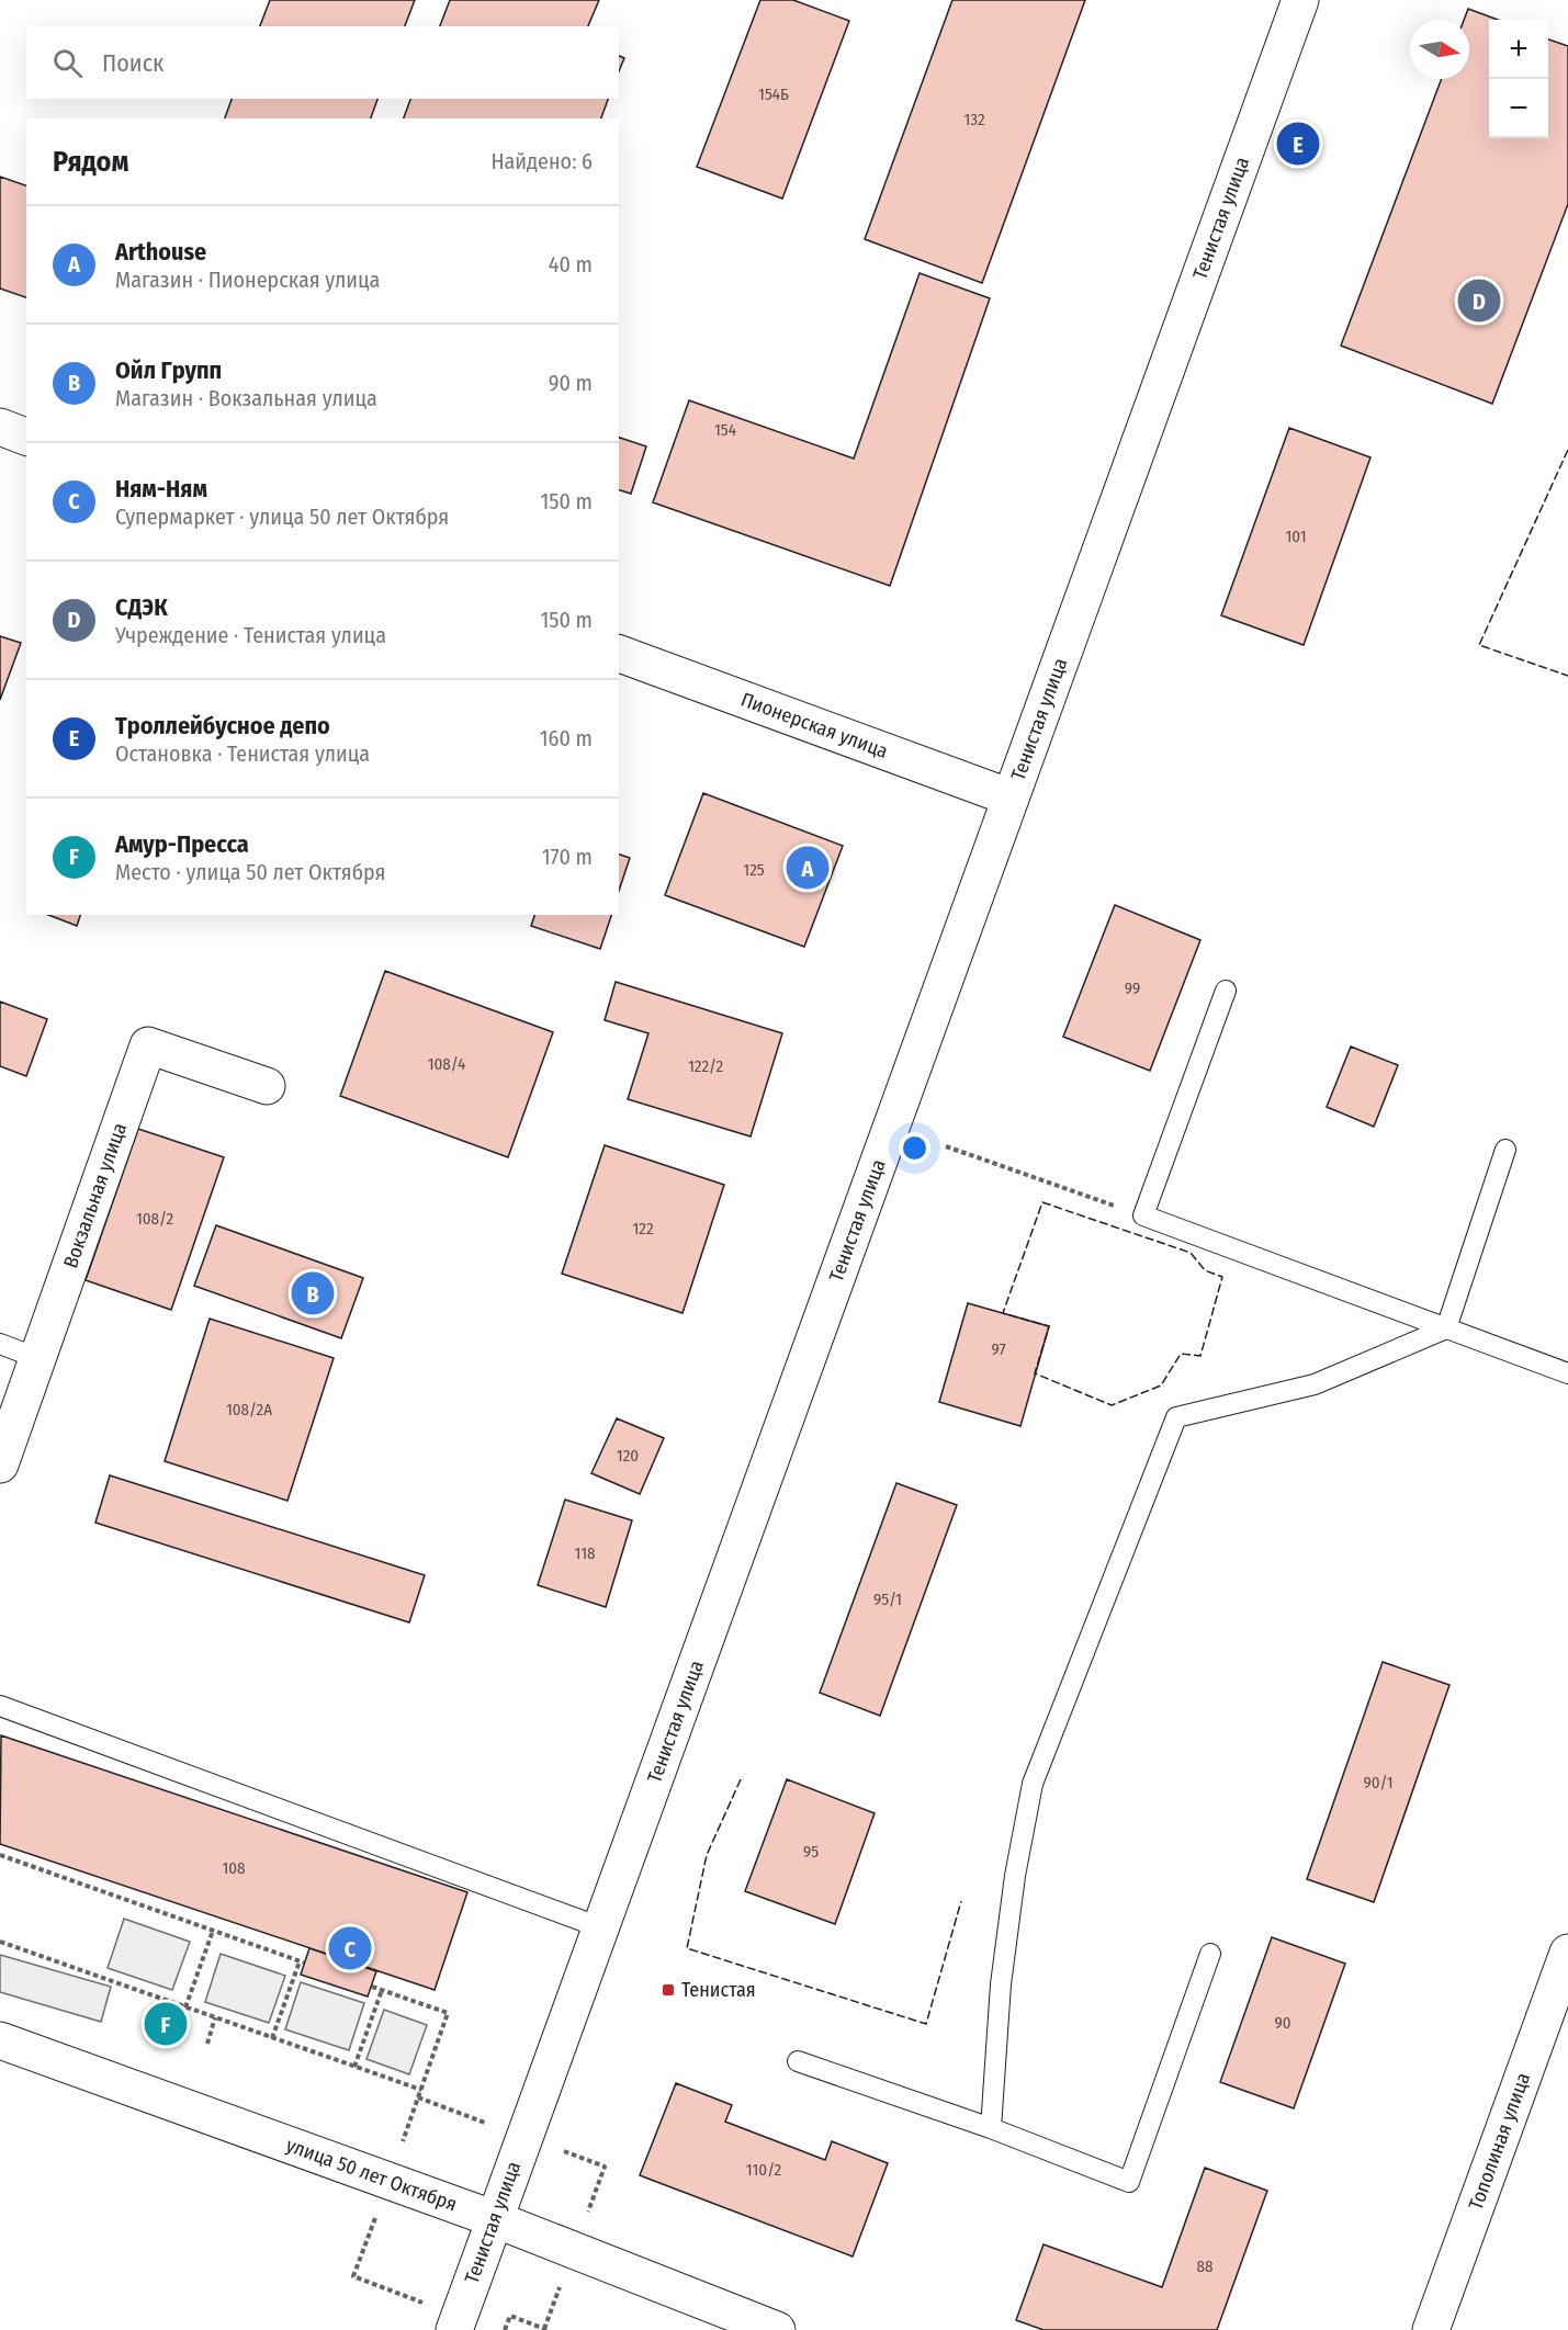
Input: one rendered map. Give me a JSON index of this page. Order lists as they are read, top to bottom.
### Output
{
  "streets": {
    "main road": [
      "Тенистая улица",
      "Пионерская улица",
      "Вокзальная улица",
      "Тополиная улица",
      "улица 50 лет Октября"
    ]
  },
  "crossings": [
    ["Тенистая улица", "Пионерская улица"],
    ["Тенистая улица", "улица 50 лет Октября"]
  ],
  "places": {
    "transit": ["Тенистая"]
  },
  "house_numbers": [
    "154Б",
    "132",
    "154",
    "101",
    "125",
    "99",
    "108/4",
    "122/2",
    "108/2",
    "122",
    "97",
    "108/2А",
    "120",
    "118",
    "95/1",
    "90/1",
    "95",
    "108",
    "90",
    "110/2",
    "88"
  ],
  "north": "right",
  "page": {
    "map_buttons": ["+", "−"],
    "search": "Поиск",
    "heading": ["Рядом", "Найдено: 6"],
    "pins": [
      "E",
      "D",
      "A",
      "B",
      "C",
      "F"
    ],
    "list": [
      {
        "mark": "A",
        "name": "Arthouse",
        "note": "Магазин · Пионерская улица",
        "value": "40 m"
      },
      {
        "mark": "B",
        "name": "Ойл Групп",
        "note": "Магазин · Вокзальная улица",
        "value": "90 m"
      },
      {
        "mark": "C",
        "name": "Ням-Ням",
        "note": "Супермаркет · улица 50 лет Октября",
        "value": "150 m"
      },
      {
        "mark": "D",
        "name": "СДЭК",
        "note": "Учреждение · Тенистая улица",
        "value": "150 m"
      },
      {
        "mark": "E",
        "name": "Троллейбусное депо",
        "note": "Остановка · Тенистая улица",
        "value": "160 m"
      },
      {
        "mark": "F",
        "name": "Амур-Пресса",
        "note": "Место · улица 50 лет Октября",
        "value": "170 m"
      }
    ]
  }
}
